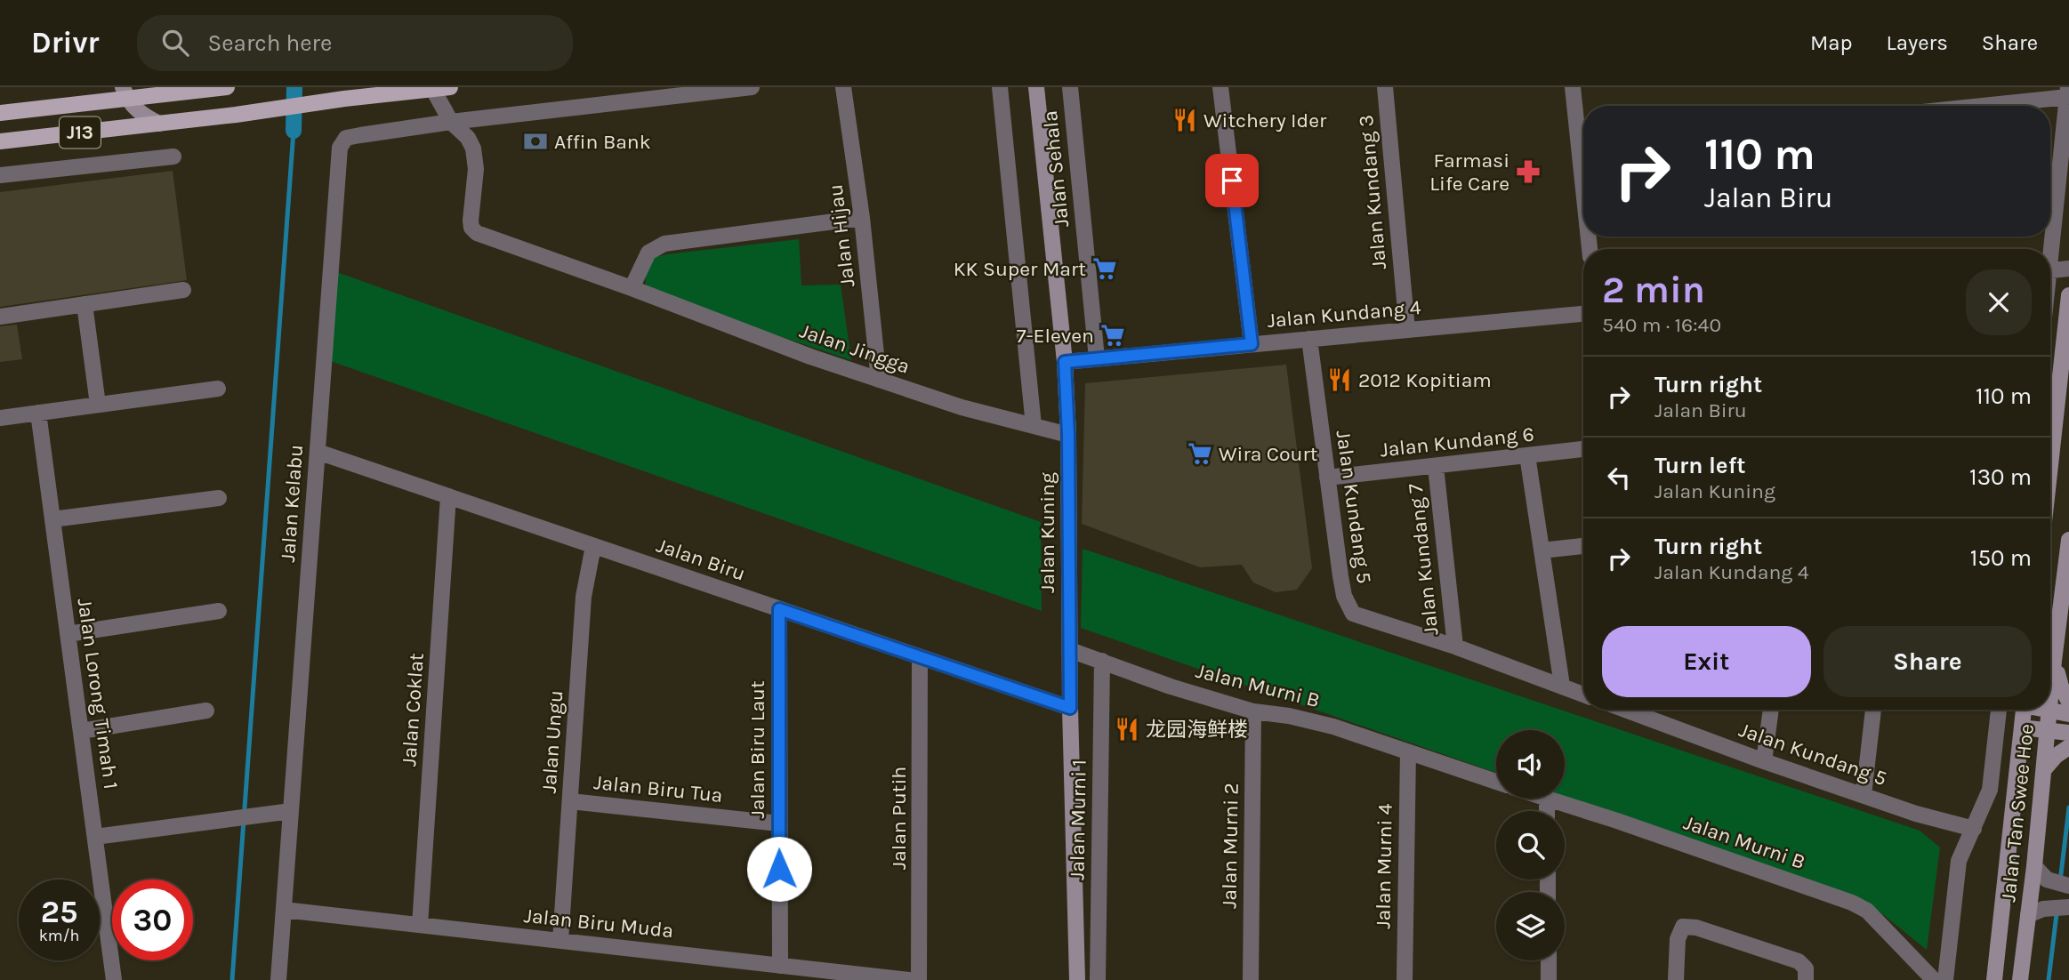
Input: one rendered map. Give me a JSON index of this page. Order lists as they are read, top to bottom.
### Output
{
  "streets": {
    "main road": ["J13", "Jalan Kuning", "Jalan Tan Swee Hoe"],
    "street": [
      "Jalan Sehala",
      "Jalan Kundang 3",
      "Jalan Hijau",
      "Jalan Kundang 4",
      "Jalan Jingga",
      "Jalan Kundang 6",
      "Jalan Kelabu",
      "Jalan Kundang 5",
      "Jalan Biru",
      "Jalan Kundang 7",
      "Jalan Murni B",
      "Jalan Lorong Timah 1",
      "Jalan Coklat",
      "Jalan Ungu",
      "Jalan Biru Laut",
      "Jalan Biru Tua",
      "Jalan Putih",
      "Jalan Murni 1",
      "Jalan Murni 2",
      "Jalan Murni 4",
      "Jalan Biru Muda"
    ]
  },
  "crossings": [
    ["J13", "Jalan Jingga"],
    ["Jalan Sehala", "Jalan Kundang 4"],
    ["Jalan Kundang 3", "Jalan Kundang 4"],
    ["Jalan Hijau", "Jalan Jingga"],
    ["Jalan Kundang 4", "Jalan Kundang 5"],
    ["Jalan Kundang 4", "Jalan Kuning"],
    ["Jalan Jingga", "Jalan Kelabu"],
    ["Jalan Jingga", "Jalan Kuning"],
    ["Jalan Kundang 6", "Jalan Kundang 5"],
    ["Jalan Kundang 6", "Jalan Kundang 7"],
    ["Jalan Kelabu", "Jalan Biru"],
    ["Jalan Kelabu", "Jalan Biru Muda"],
    ["Jalan Kundang 5", "Jalan Kundang 7"],
    ["Jalan Kuning", "Jalan Biru"],
    ["Jalan Kuning", "Jalan Murni B"],
    ["Jalan Biru", "Jalan Coklat"],
    ["Jalan Biru", "Jalan Ungu"],
    ["Jalan Biru", "Jalan Biru Laut"],
    ["Jalan Biru", "Jalan Putih"],
    ["Jalan Murni B", "Jalan Murni 1"],
    ["Jalan Murni B", "Jalan Murni 2"],
    ["Jalan Murni B", "Jalan Murni 4"],
    ["Jalan Coklat", "Jalan Biru Muda"],
    ["Jalan Ungu", "Jalan Biru Tua"],
    ["Jalan Ungu", "Jalan Biru Muda"],
    ["Jalan Biru Laut", "Jalan Biru Tua"],
    ["Jalan Biru Laut", "Jalan Biru Muda"]
  ],
  "places": {
    "restaurant": ["Witchery Ider", "2012 Kopitiam", "龙园海鲜楼"],
    "bank": ["Affin Bank"],
    "pharmacy": ["Farmasi Life Care"],
    "supermarket": ["KK Super Mart", "7-Eleven", "Wira Court"]
  },
  "page": {
    "header": "Drivr",
    "search": "Search here",
    "nav": ["Map", "Layers", "Share"],
    "turn": ["110 m", "Jalan Biru"],
    "heading": ["2 min", "540 m · 16:40"],
    "list": [
      {
        "name": "Turn right",
        "note": "Jalan Biru",
        "value": "110 m"
      },
      {
        "name": "Turn left",
        "note": "Jalan Kuning",
        "value": "130 m"
      },
      {
        "name": "Turn right",
        "note": "Jalan Kundang 4",
        "value": "150 m"
      }
    ],
    "buttons": ["Exit", "Share"],
    "speed": "25 km/h",
    "limit": "30"
  }
}
